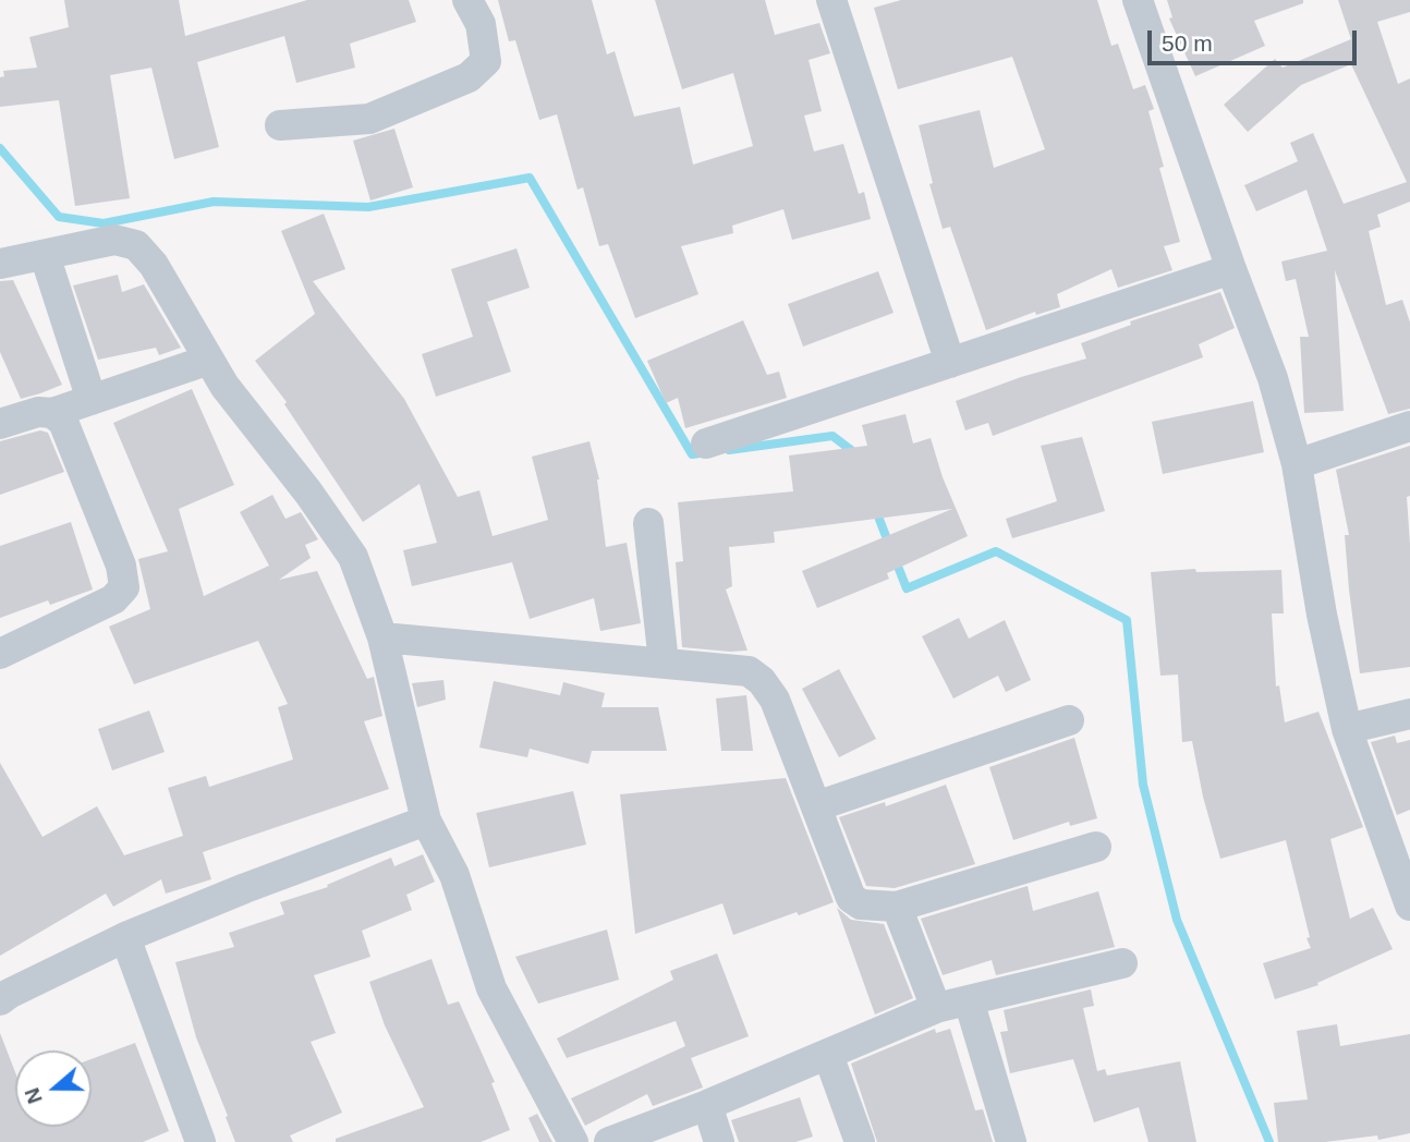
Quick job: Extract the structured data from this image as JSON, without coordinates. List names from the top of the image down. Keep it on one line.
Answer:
{"scale_bar":"50 m","north":"left"}
